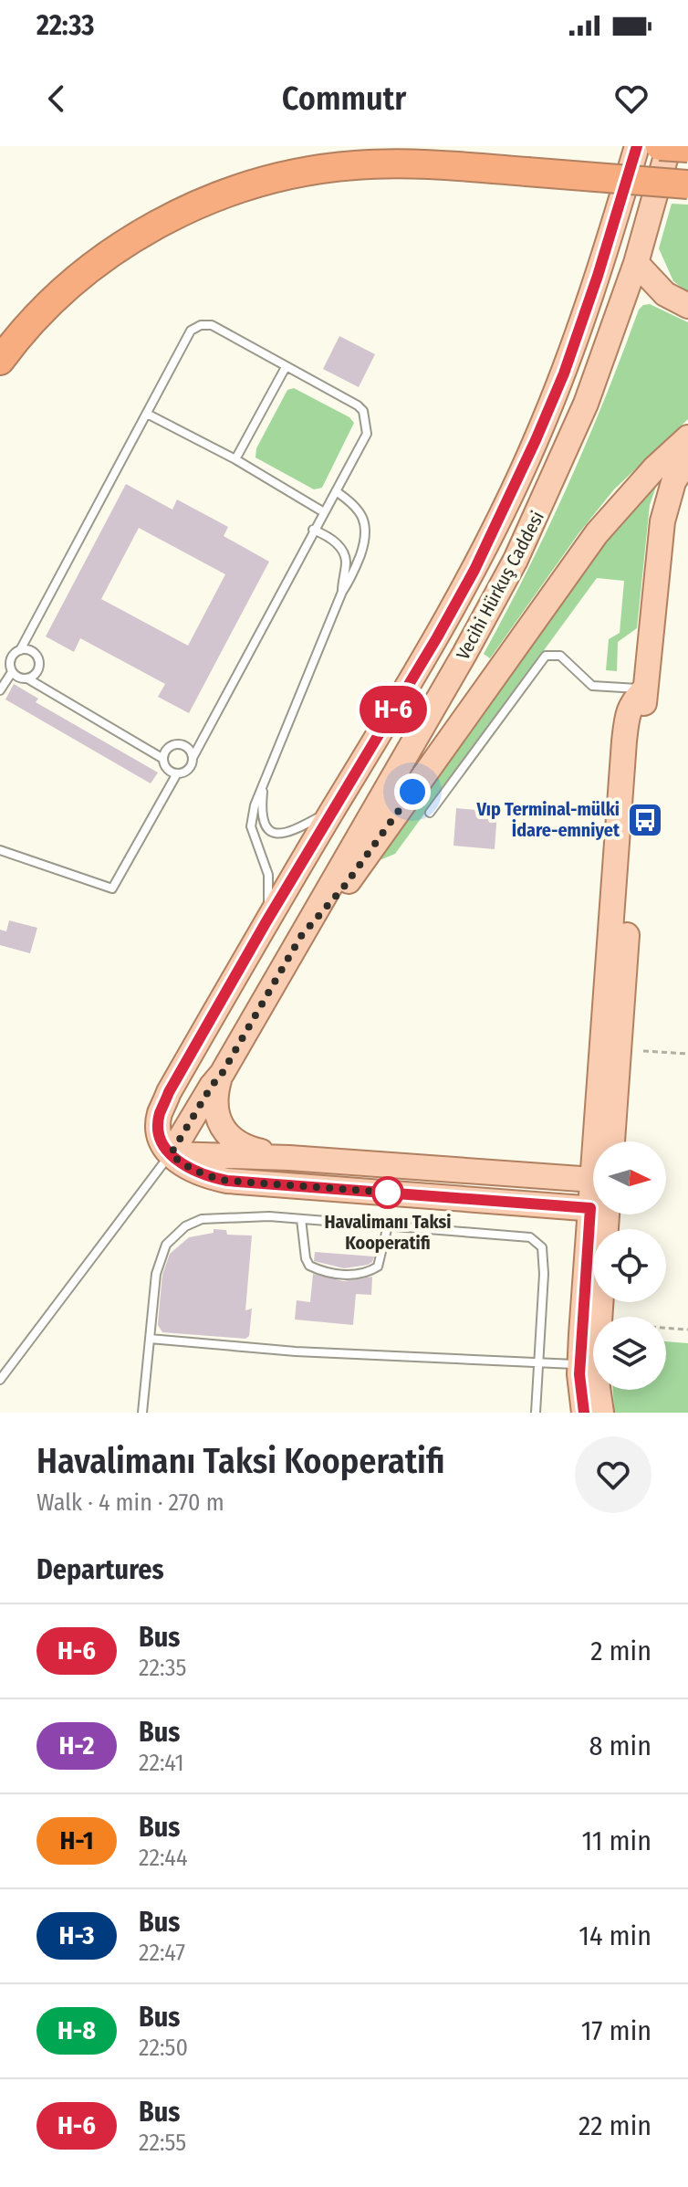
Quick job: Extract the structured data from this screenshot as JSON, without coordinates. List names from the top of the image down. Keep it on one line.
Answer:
{"streets":{"main road":["Vecihi Hürkuş Caddesi"]},"places":{"bus stop":["Vıp Terminal-mülki İdare-emniyet"],"other":["Havalimanı Taksi Kooperatifi"]},"lines":["bus line H-6"],"north":"right","page":{"status":"22:33","header":"Commutr","on_map":"H-6","heading":[["Havalimanı Taksi Kooperatifi","Walk · 4 min · 270 m"],"Departures"],"list":[{"mark":"H-6","name":"Bus","note":"22:35","value":"2 min"},{"mark":"H-2","name":"Bus","note":"22:41","value":"8 min"},{"mark":"H-1","name":"Bus","note":"22:44","value":"11 min"},{"mark":"H-3","name":"Bus","note":"22:47","value":"14 min"},{"mark":"H-8","name":"Bus","note":"22:50","value":"17 min"},{"mark":"H-6","name":"Bus","note":"22:55","value":"22 min"}]}}
